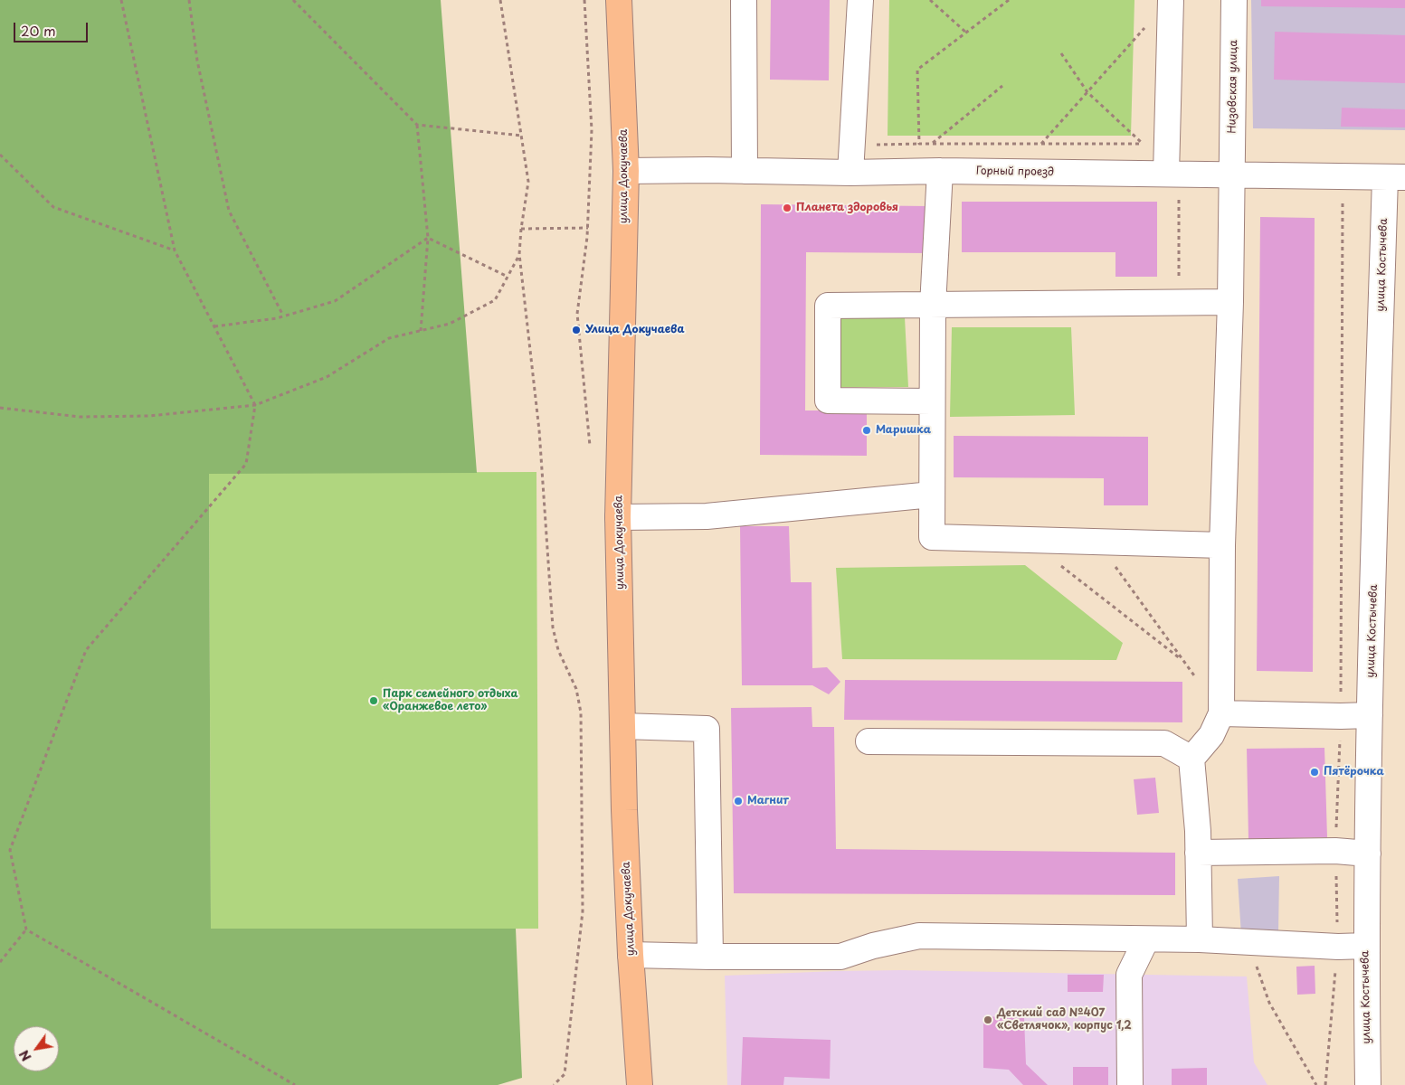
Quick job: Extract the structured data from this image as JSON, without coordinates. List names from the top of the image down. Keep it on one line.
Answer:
{"streets":{"main road":["улица Докучаева"],"street":["Низовская улица","Горный проезд","улица Костычева"]},"crossings":[["Низовская улица","Горный проезд"],["Горный проезд","улица Докучаева"],["Горный проезд","улица Костычева"]],"places":["Планета здоровья","Улица Докучаева","Маришка","Парк семейного отдыха «Оранжевое лето»","Пятёрочка","Магнит","Детский сад №407 «Светлячок», корпус 1,2"],"scale_bar":"20 m","north":"bottom left"}
